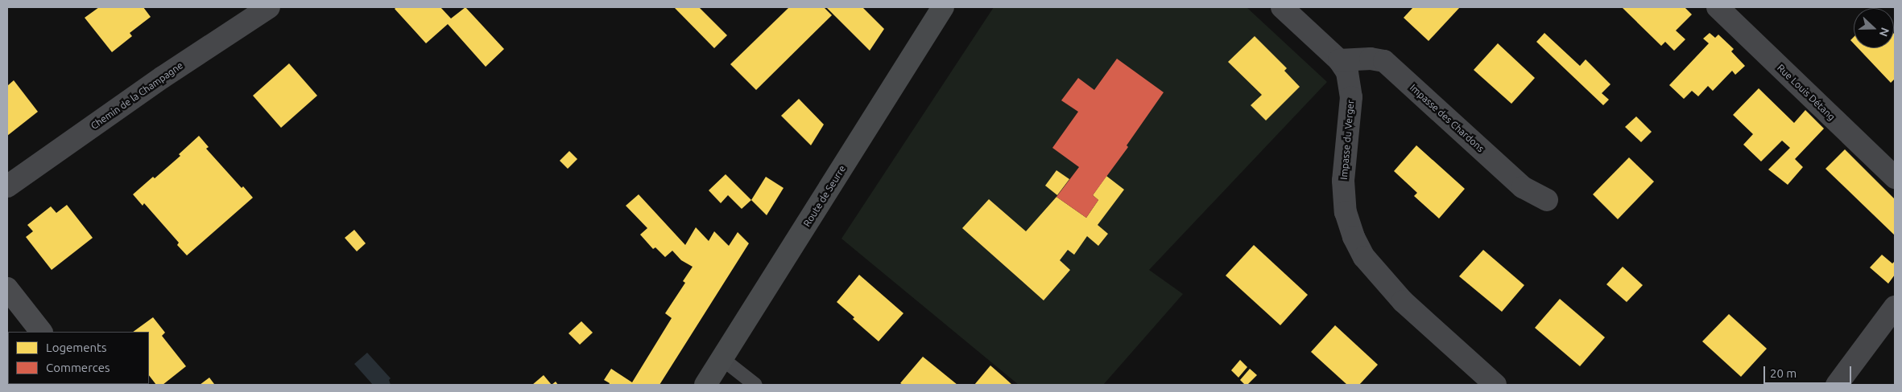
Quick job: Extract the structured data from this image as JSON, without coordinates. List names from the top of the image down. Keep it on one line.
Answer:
{"streets":{"main road":["Route de Seurre"],"street":["Rue Louis Détang","Chemin de la Champagne","Impasse des Chardons","Impasse du Verger"]},"crossings":[["Impasse des Chardons","Impasse du Verger"]],"legend":["Logements","Commerces"],"scale_bar":"20 m","north":"right"}
